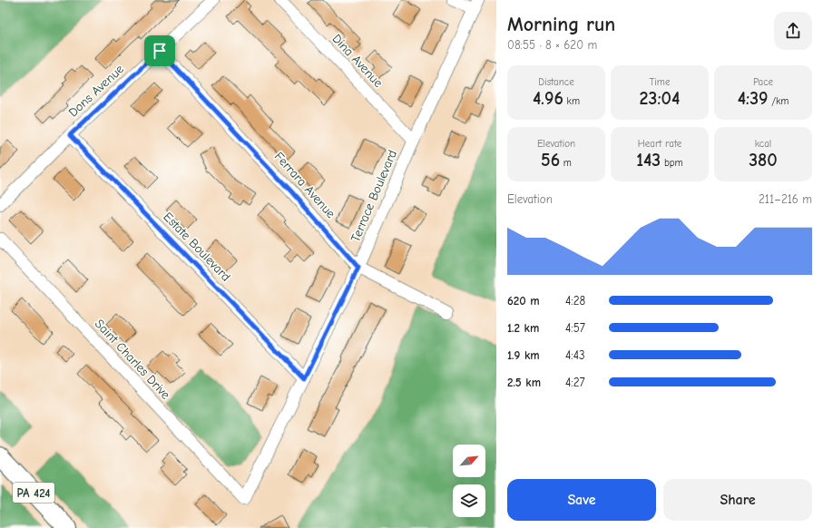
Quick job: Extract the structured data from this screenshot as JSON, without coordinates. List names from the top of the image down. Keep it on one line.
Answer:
{"streets":{"main road":["PA 424"],"street":["Dina Avenue","Dons Avenue","Ferrara Avenue","Terrace Boulevard","Estate Boulevard","Saint Charles Drive"]},"crossings":[["Dina Avenue","Terrace Boulevard"],["Dons Avenue","Ferrara Avenue"],["Dons Avenue","Estate Boulevard"],["Ferrara Avenue","Terrace Boulevard"],["Terrace Boulevard","Estate Boulevard"],["Terrace Boulevard","Saint Charles Drive"]],"north":"top right","page":{"heading":["Morning run","08:55 · 8 × 620 m"],"stats":[["Distance","4.96 km"],["Time","23:04"],["Pace","4:39 /km"],["Elevation","56 m"],["Heart rate","143 bpm"],["kcal","380"]],"chart":["Elevation","211–216 m"],"list":[{"name":"620 m","note":"4:28"},{"name":"1.2 km","note":"4:57"},{"name":"1.9 km","note":"4:43"},{"name":"2.5 km","note":"4:27"}],"buttons":["Save","Share"]}}
